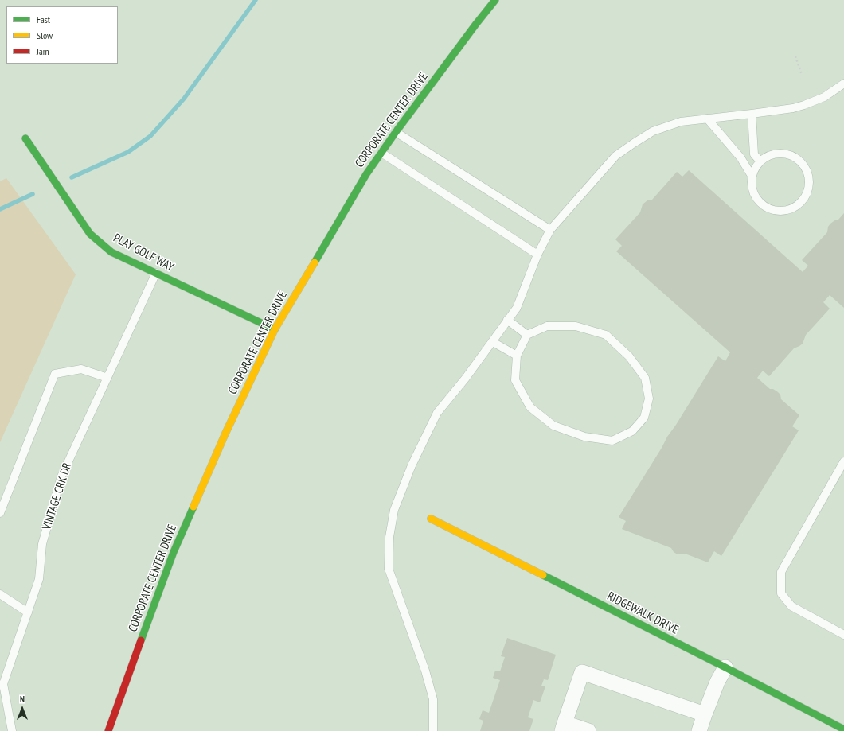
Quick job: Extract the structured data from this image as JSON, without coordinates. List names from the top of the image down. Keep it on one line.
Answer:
{"streets":{"street":["CORPORATE CENTER DRIVE","PLAY GOLF WAY","RIDGEWALK DRIVE"],"lane":["VINTAGE CRK DR"]},"crossings":[["CORPORATE CENTER DRIVE","PLAY GOLF WAY"],["PLAY GOLF WAY","VINTAGE CRK DR"]],"legend":["Fast","Slow","Jam"],"north":"top"}
